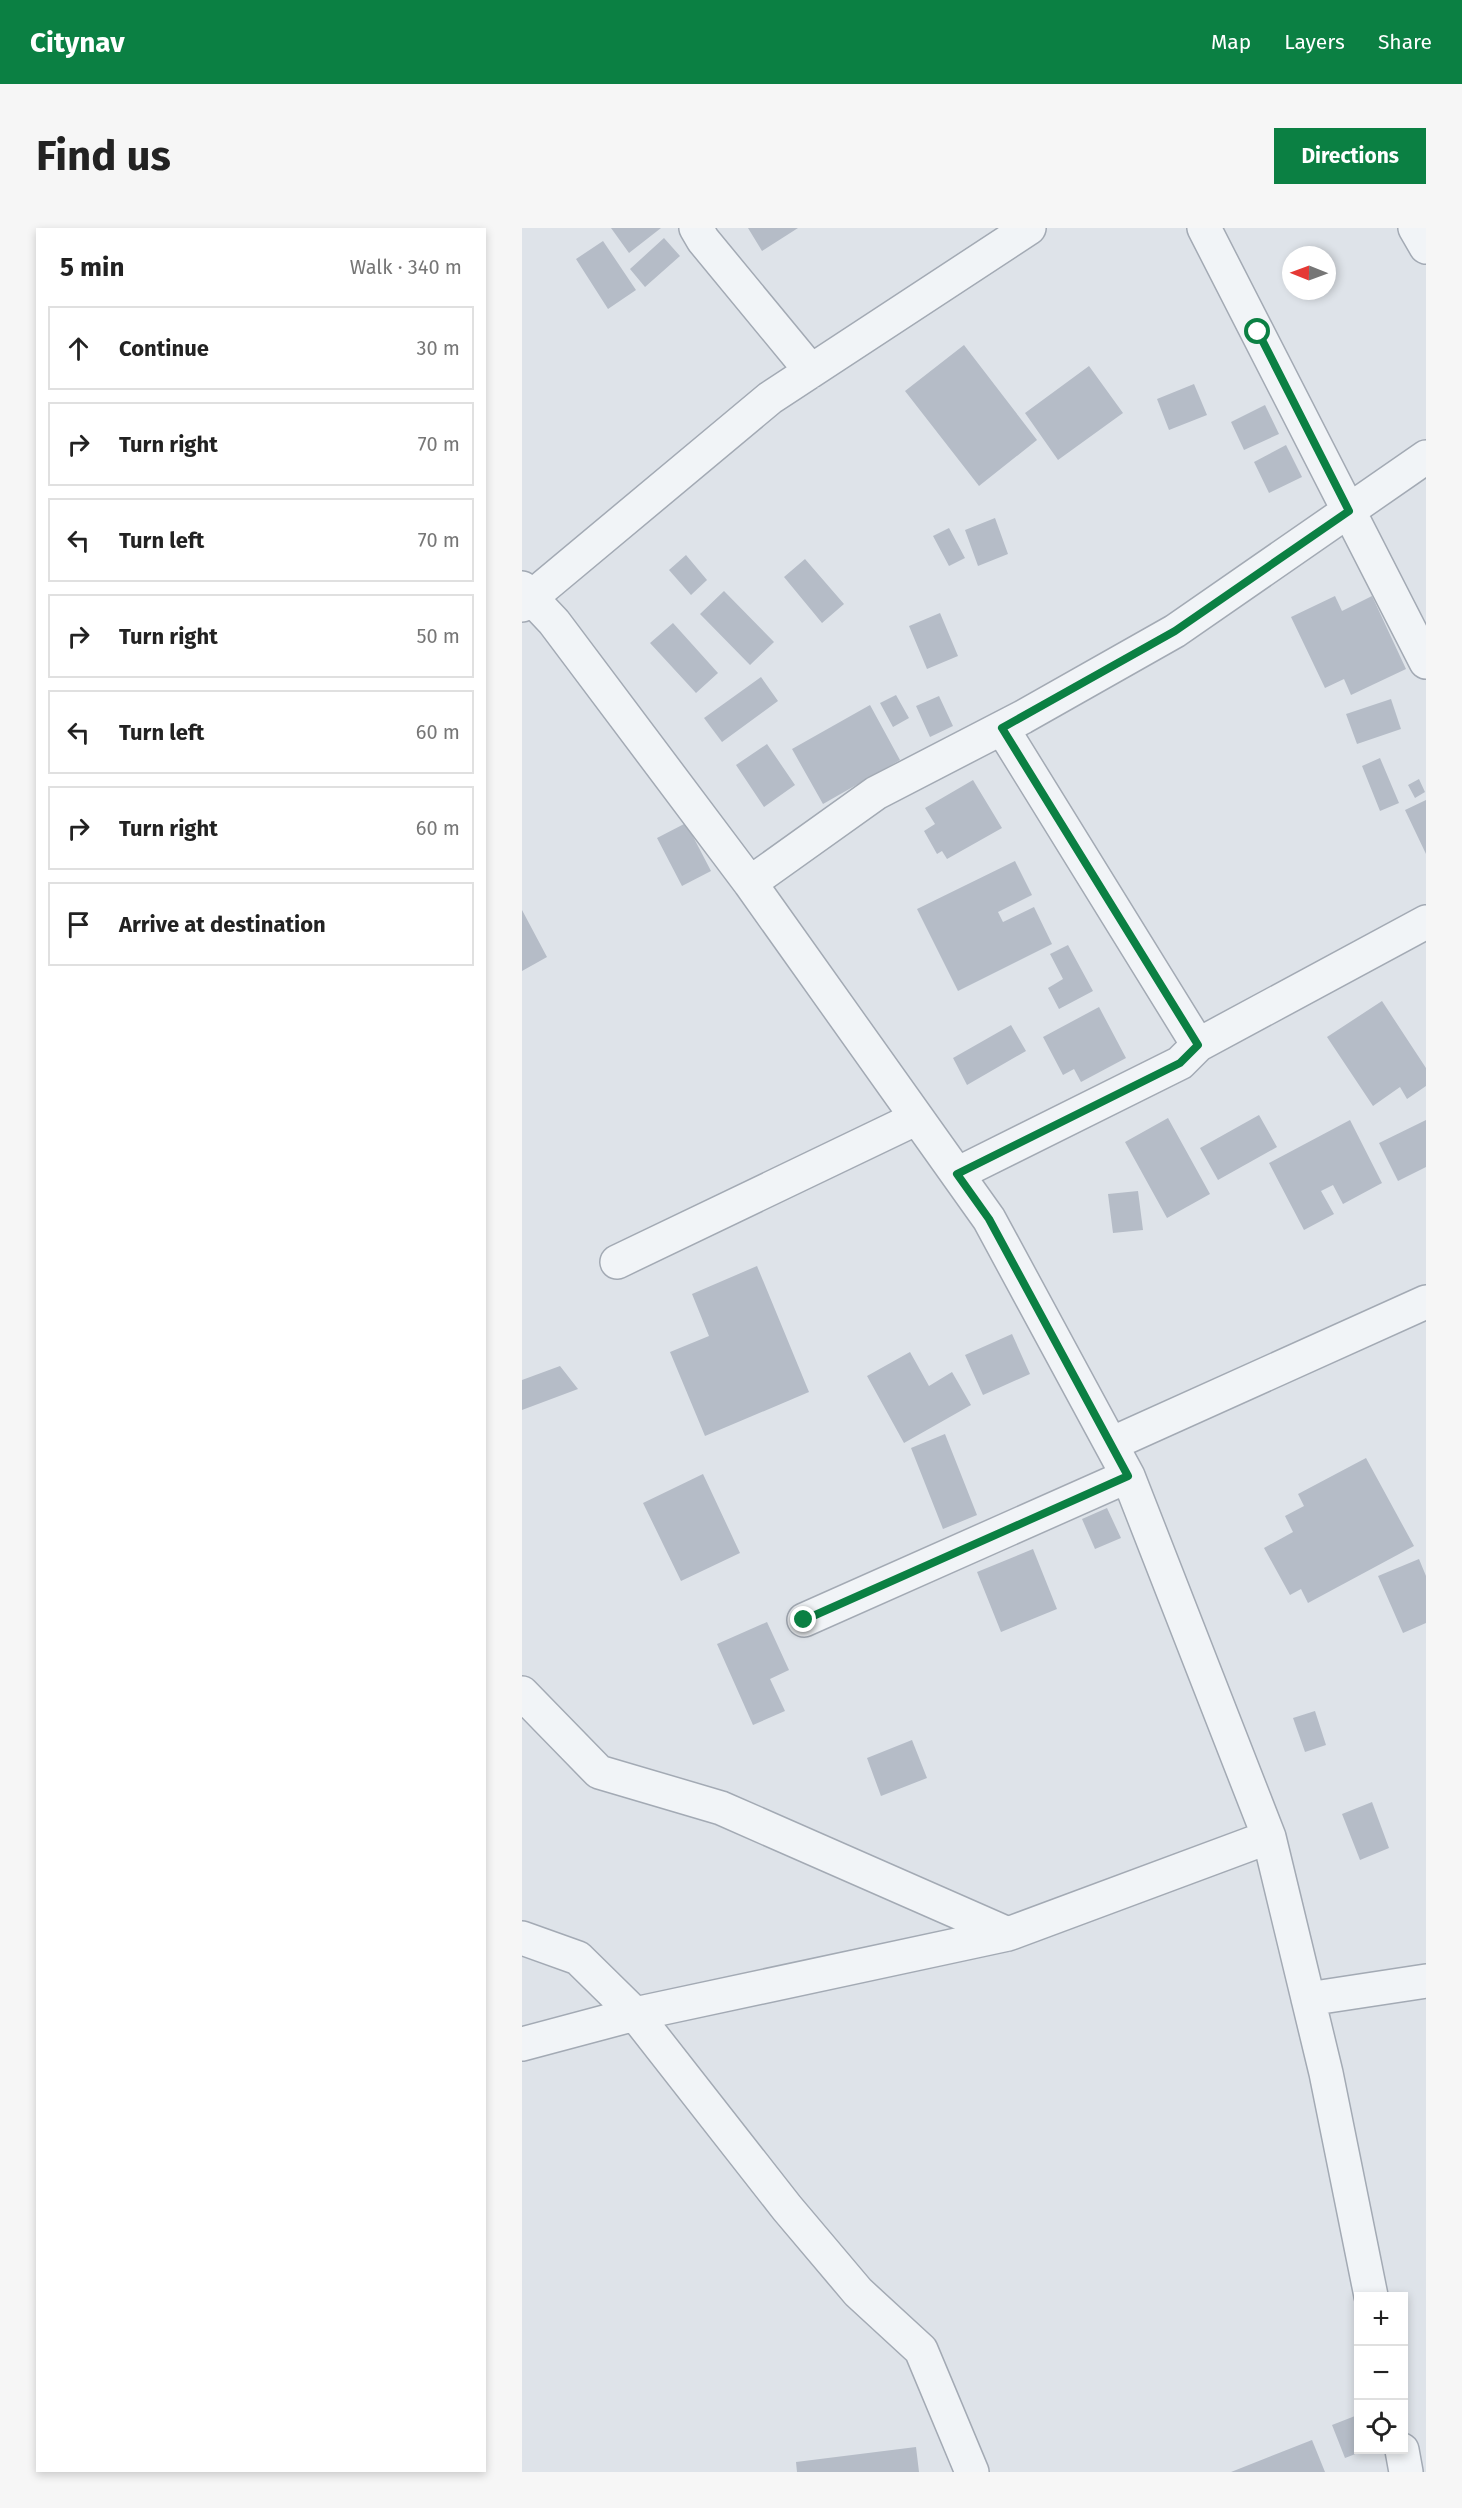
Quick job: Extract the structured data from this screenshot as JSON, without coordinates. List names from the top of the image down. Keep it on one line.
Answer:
{"north":"left","page":{"header":"Citynav","nav":["Map","Layers","Share"],"buttons":"Directions","title":"Find us","heading":["5 min","Walk · 340 m"],"list":[["Continue","30 m"],["Turn right","70 m"],["Turn left","70 m"],["Turn right","50 m"],["Turn left","60 m"],["Turn right","60 m"],"Arrive at destination"],"map_buttons":["+","−"]}}
